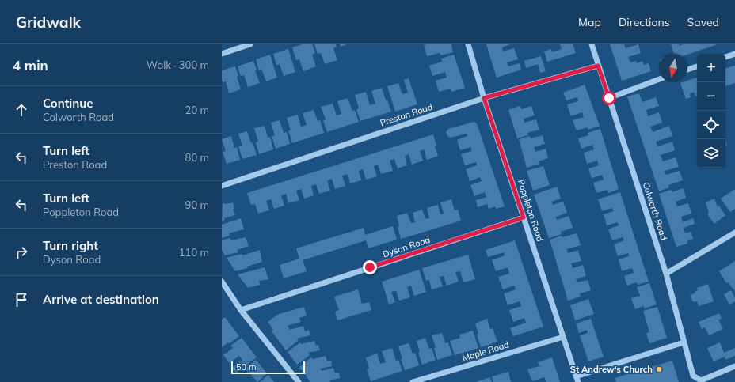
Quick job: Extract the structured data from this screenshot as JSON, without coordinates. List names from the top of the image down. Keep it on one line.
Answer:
{"streets":{"street":["Preston Road","Poppleton Road","Colworth Road","Dyson Road","Maple Road"]},"crossings":[["Preston Road","Poppleton Road"],["Preston Road","Colworth Road"],["Poppleton Road","Dyson Road"],["Poppleton Road","Maple Road"]],"places":["St Andrew's Church"],"scale_bar":"50 m","north":"bottom","page":{"header":"Gridwalk","nav":["Map","Directions","Saved"],"heading":["4 min","Walk · 300 m"],"map_buttons":["+","−"],"list":[["Continue","Colworth Road","20 m"],["Turn left","Preston Road","80 m"],["Turn left","Poppleton Road","90 m"],["Turn right","Dyson Road","110 m"],"Arrive at destination"],"scale":"50 m"}}
